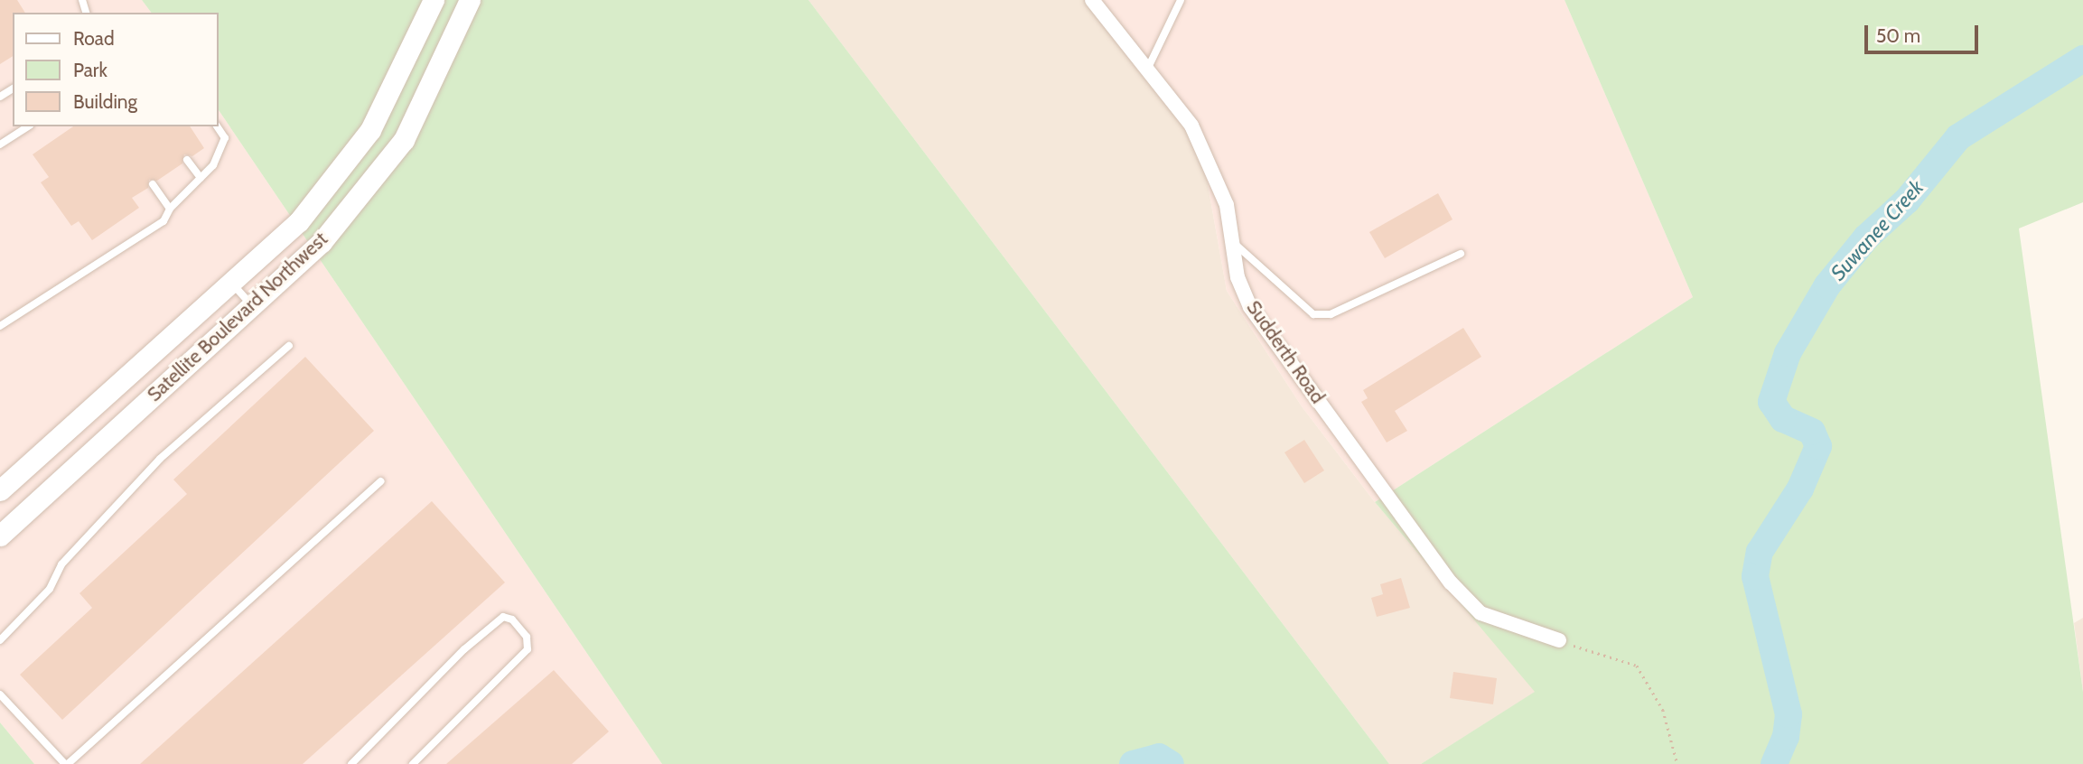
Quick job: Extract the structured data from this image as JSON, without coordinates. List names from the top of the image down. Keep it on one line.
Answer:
{"streets":{"main road":["Satellite Boulevard Northwest"],"street":["Sudderth Road"]},"water":["Suwanee Creek"],"legend":["Road","Park","Building"],"scale_bar":"50 m"}
